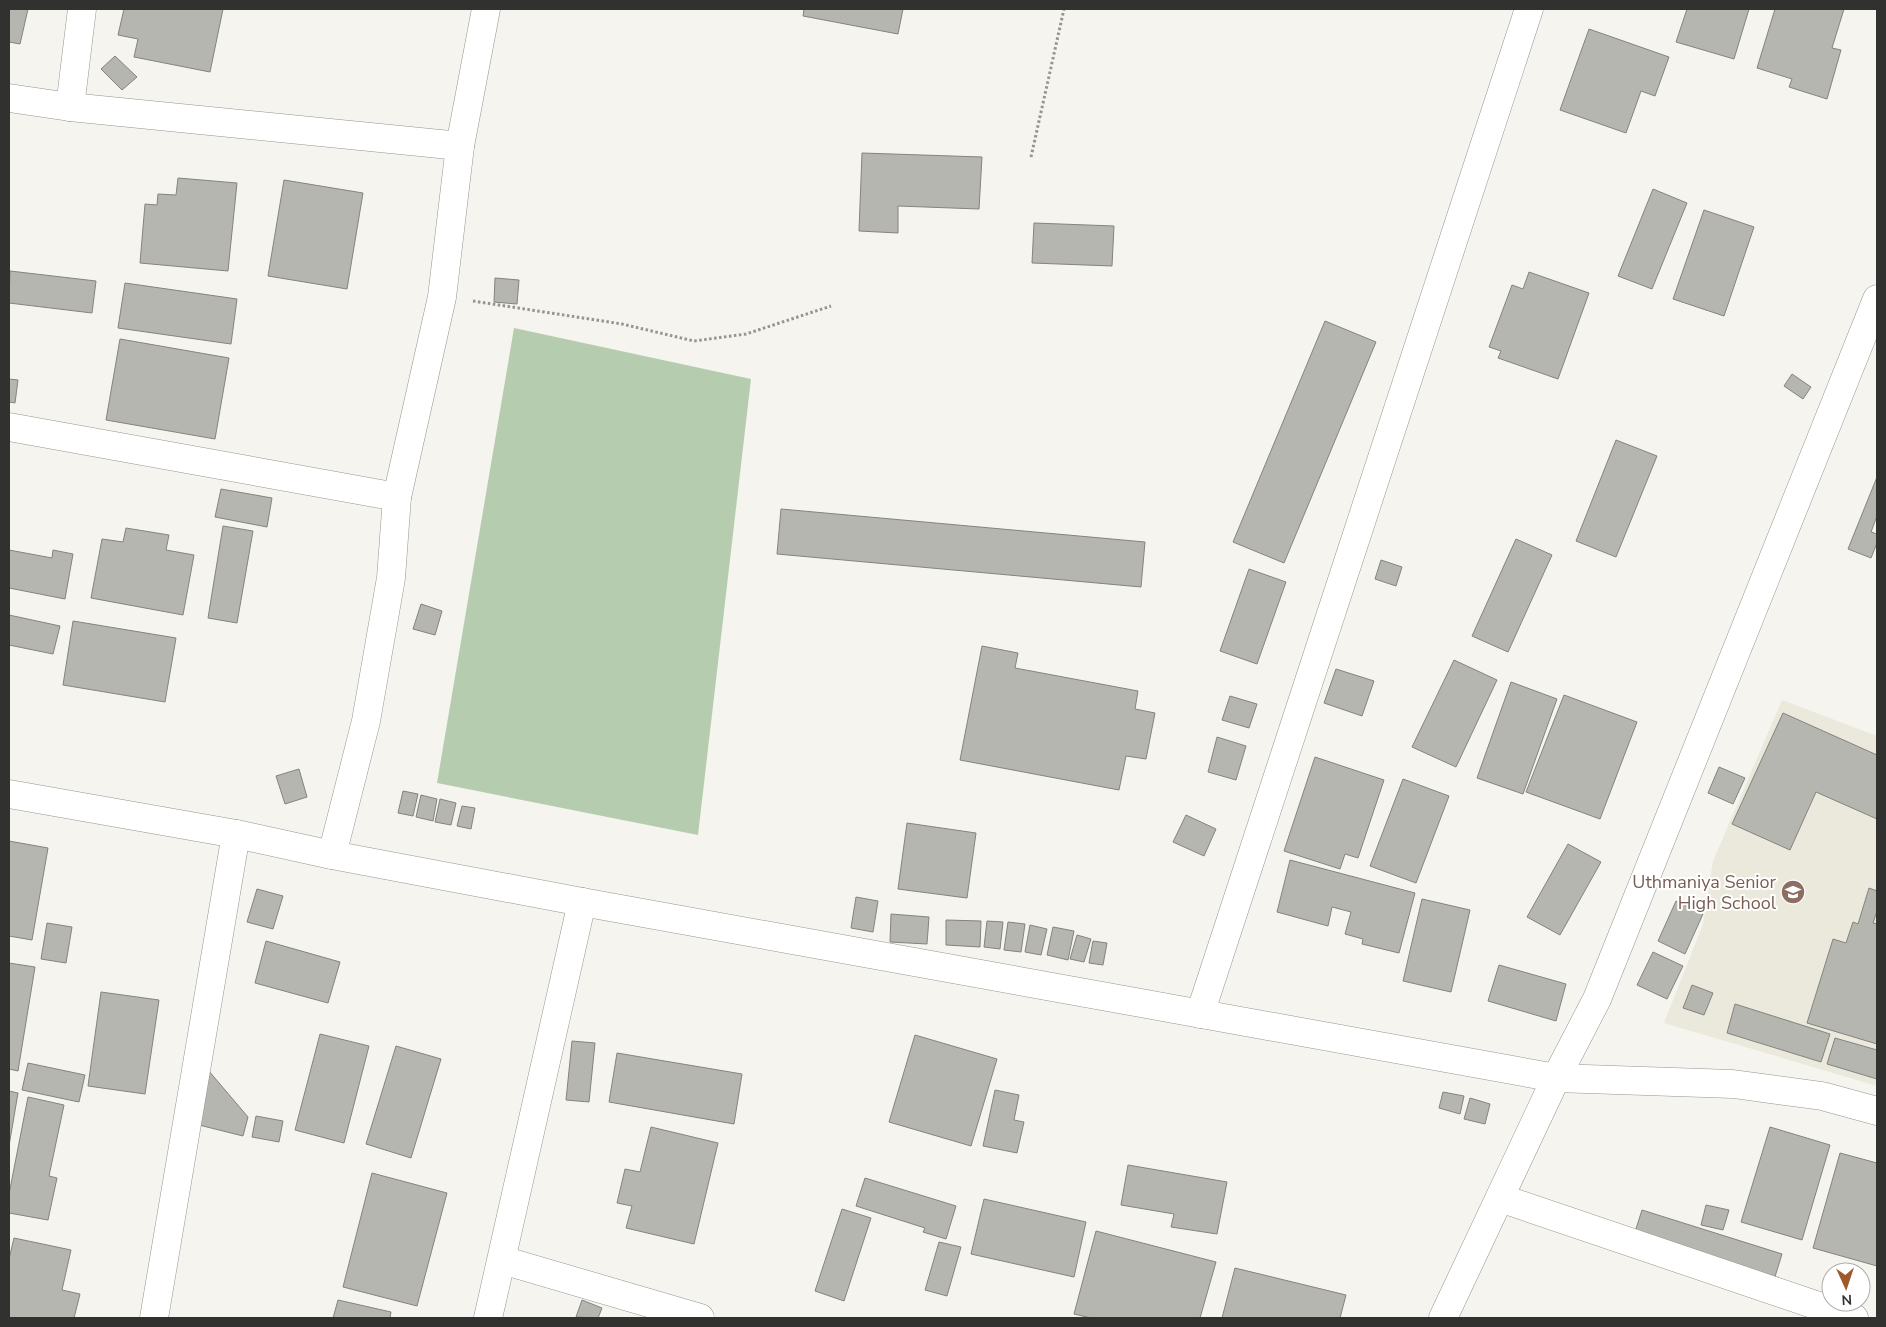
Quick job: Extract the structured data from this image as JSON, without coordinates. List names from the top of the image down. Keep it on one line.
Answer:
{"places":{"school or university":["Uthmaniya Senior High School"]},"north":"bottom"}
